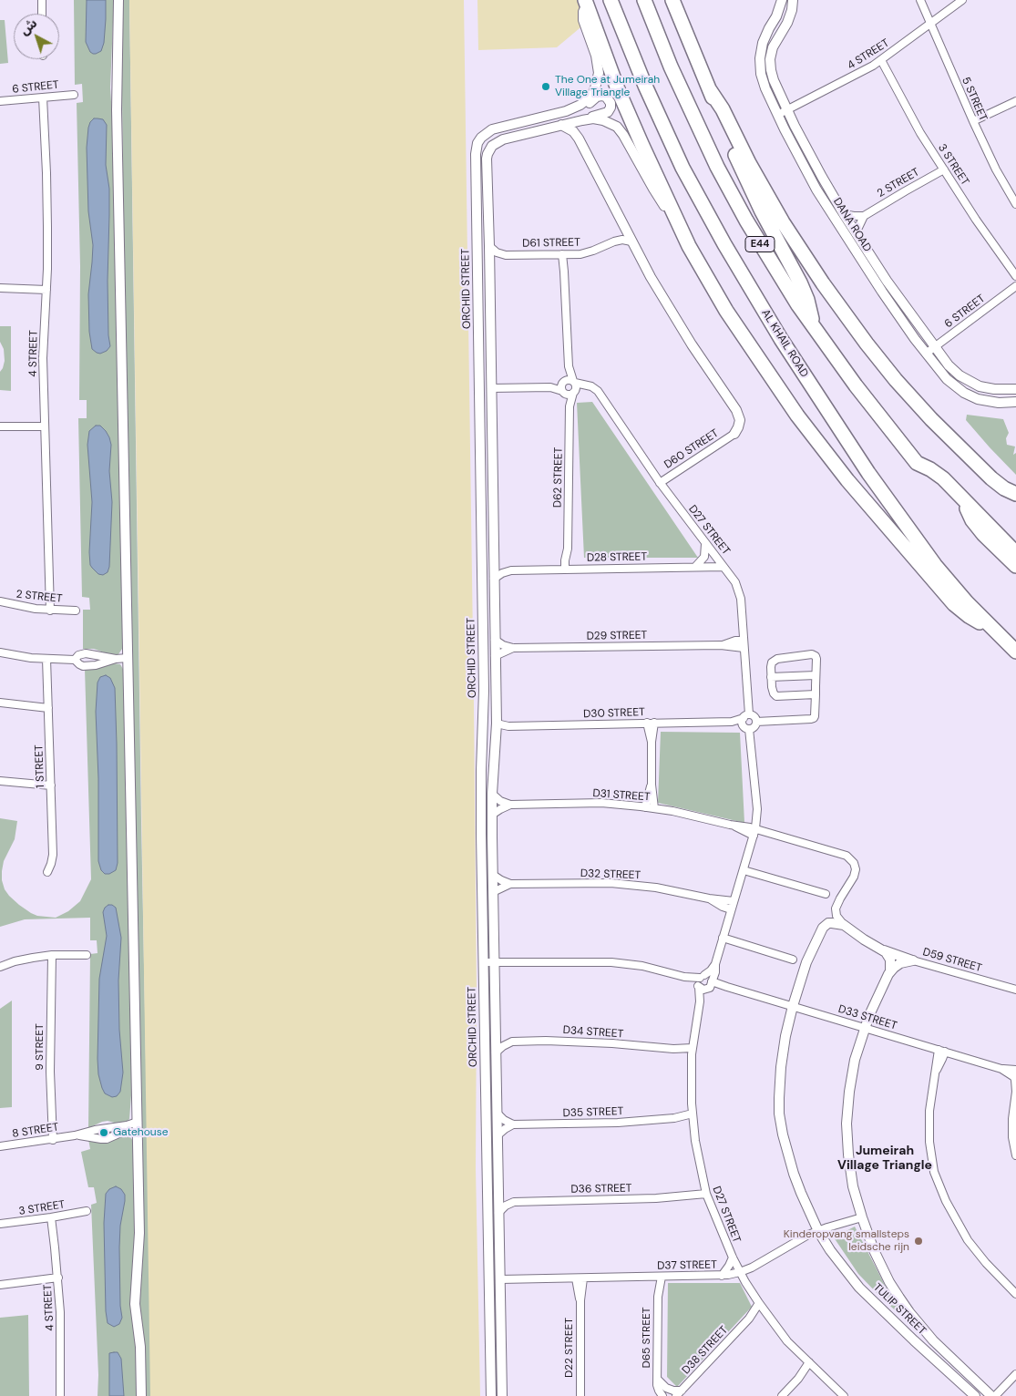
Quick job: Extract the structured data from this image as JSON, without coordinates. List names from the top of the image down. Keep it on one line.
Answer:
{"streets":{"highway":["E44","AL KHAIL ROAD"],"street":["4 STREET","6 STREET","5 STREET","3 STREET","2 STREET","DANA ROAD","D61 STREET","ORCHID STREET","D60 STREET","D62 STREET","D27 STREET","D28 STREET","D29 STREET","D30 STREET","1 STREET","D31 STREET","D32 STREET","D59 STREET","D33 STREET","D34 STREET","9 STREET","D35 STREET","8 STREET","D36 STREET","D37 STREET","TULIP STREET","D65 STREET","D22 STREET","D38 STREET"]},"crossings":[["4 STREET","6 STREET"],["4 STREET","5 STREET"],["4 STREET","3 STREET"],["4 STREET","2 STREET"],["4 STREET","DANA ROAD"],["6 STREET","DANA ROAD"],["3 STREET","2 STREET"],["D61 STREET","ORCHID STREET"],["ORCHID STREET","D28 STREET"],["ORCHID STREET","D29 STREET"],["ORCHID STREET","D30 STREET"],["ORCHID STREET","D31 STREET"],["ORCHID STREET","D32 STREET"],["ORCHID STREET","D37 STREET"],["D60 STREET","D27 STREET"],["D62 STREET","D27 STREET"],["D62 STREET","D28 STREET"],["D27 STREET","D28 STREET"],["D27 STREET","D29 STREET"],["D27 STREET","D30 STREET"],["D27 STREET","D31 STREET"],["D27 STREET","D32 STREET"],["D27 STREET","D33 STREET"],["D27 STREET","D34 STREET"],["D27 STREET","D35 STREET"],["D27 STREET","D36 STREET"],["D27 STREET","D37 STREET"],["D27 STREET","D38 STREET"],["D31 STREET","D59 STREET"],["D31 STREET","TULIP STREET"],["D59 STREET","TULIP STREET"],["D33 STREET","TULIP STREET"],["9 STREET","8 STREET"],["D37 STREET","TULIP STREET"],["D37 STREET","D65 STREET"],["D37 STREET","D22 STREET"],["D65 STREET","D38 STREET"]],"districts":["Jumeirah Village Triangle"],"places":["The One at Jumeirah Village Triangle","Gatehouse","Kinderopvang smallsteps leidsche rijn"],"north":"top left"}
